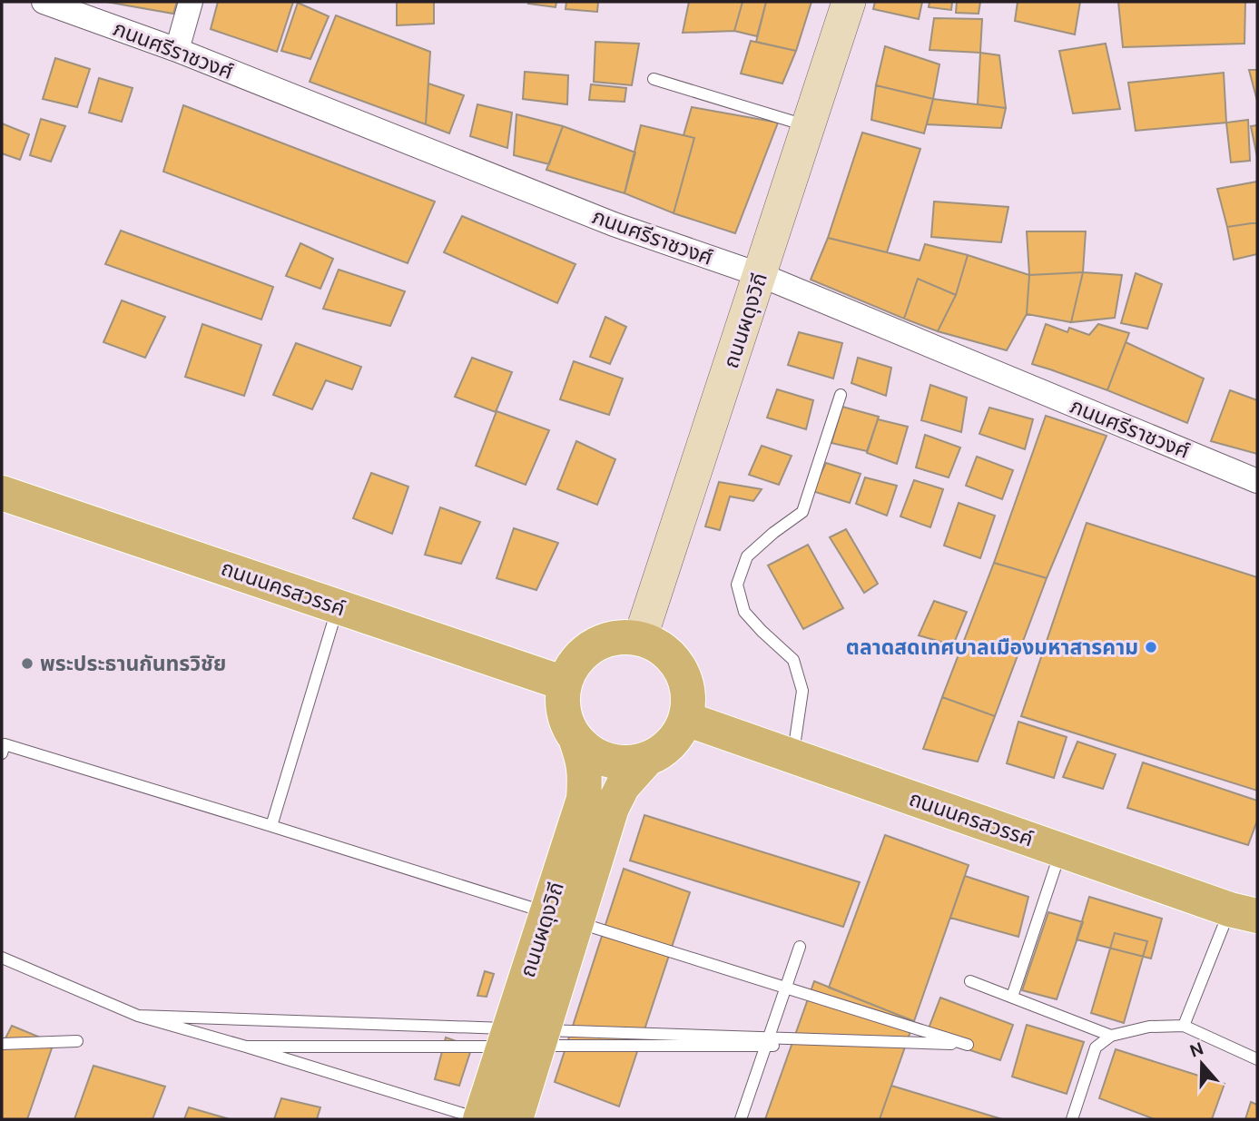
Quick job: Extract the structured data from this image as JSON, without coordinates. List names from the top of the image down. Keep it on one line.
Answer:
{"streets":{"main road":["ถนนผดุงวิถี","ถนนนครสวรรค์"],"street":["ภนนศรีราชวงศ์"]},"crossings":[["ภนนศรีราชวงศ์","ถนนผดุงวิถี"],["ถนนผดุงวิถี","ถนนนครสวรรค์"]],"places":["ตลาดสดเทศบาลเมืองมหาสารคาม","พระประธานกันทรวิชัย"],"north":"top"}
